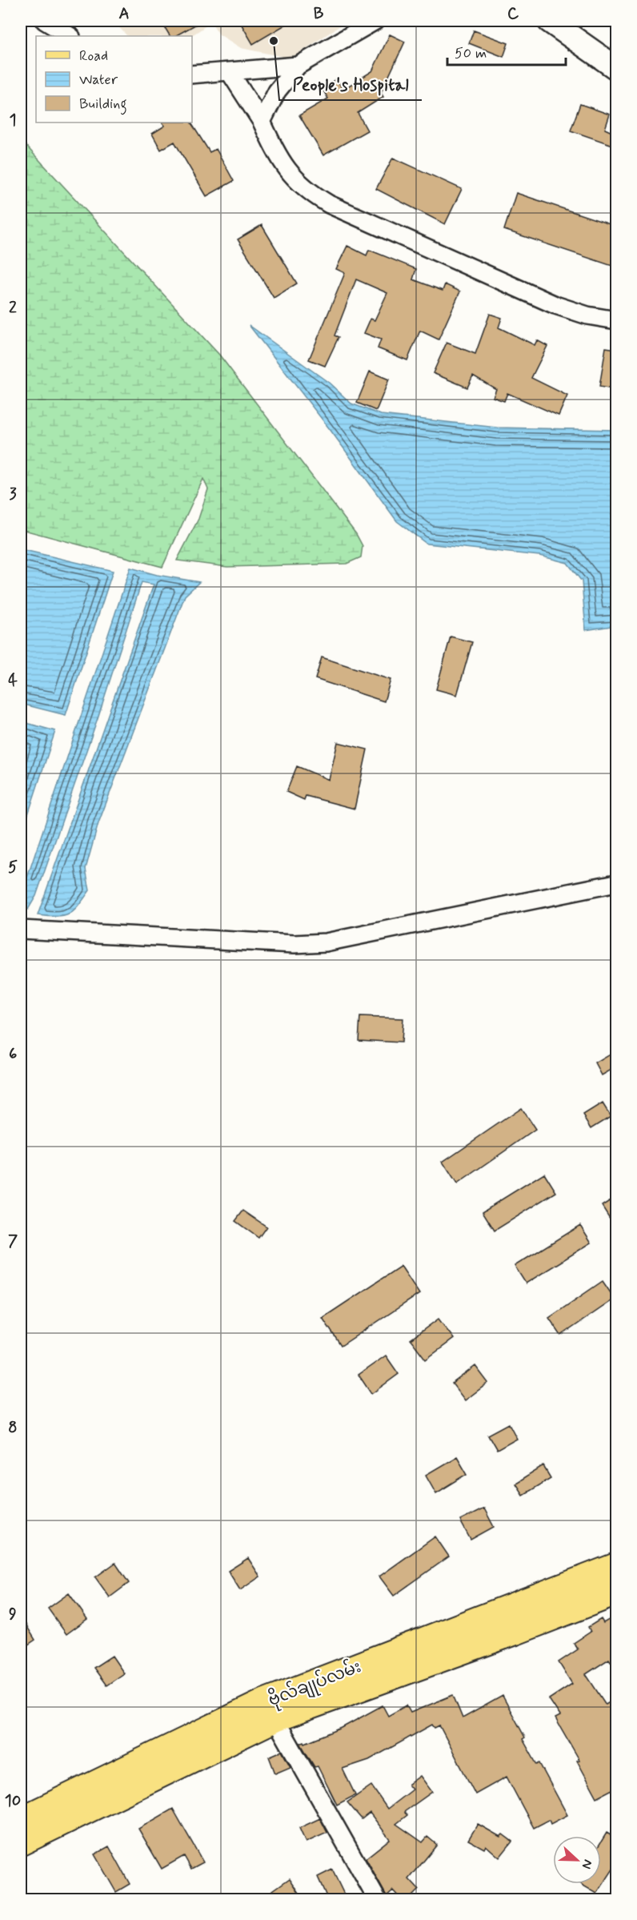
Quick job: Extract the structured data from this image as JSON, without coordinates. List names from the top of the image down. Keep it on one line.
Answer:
{"streets":{"main road":["ဗိုလ်ချုပ်လမ်း"]},"places":["People's Hospital"],"legend":["Road","Water","Building"],"scale_bar":"50 m","north":"right","grid":{"columns":["A","B","C"],"rows":["1","2","3","4","5","6","7","8","9","10"]}}
